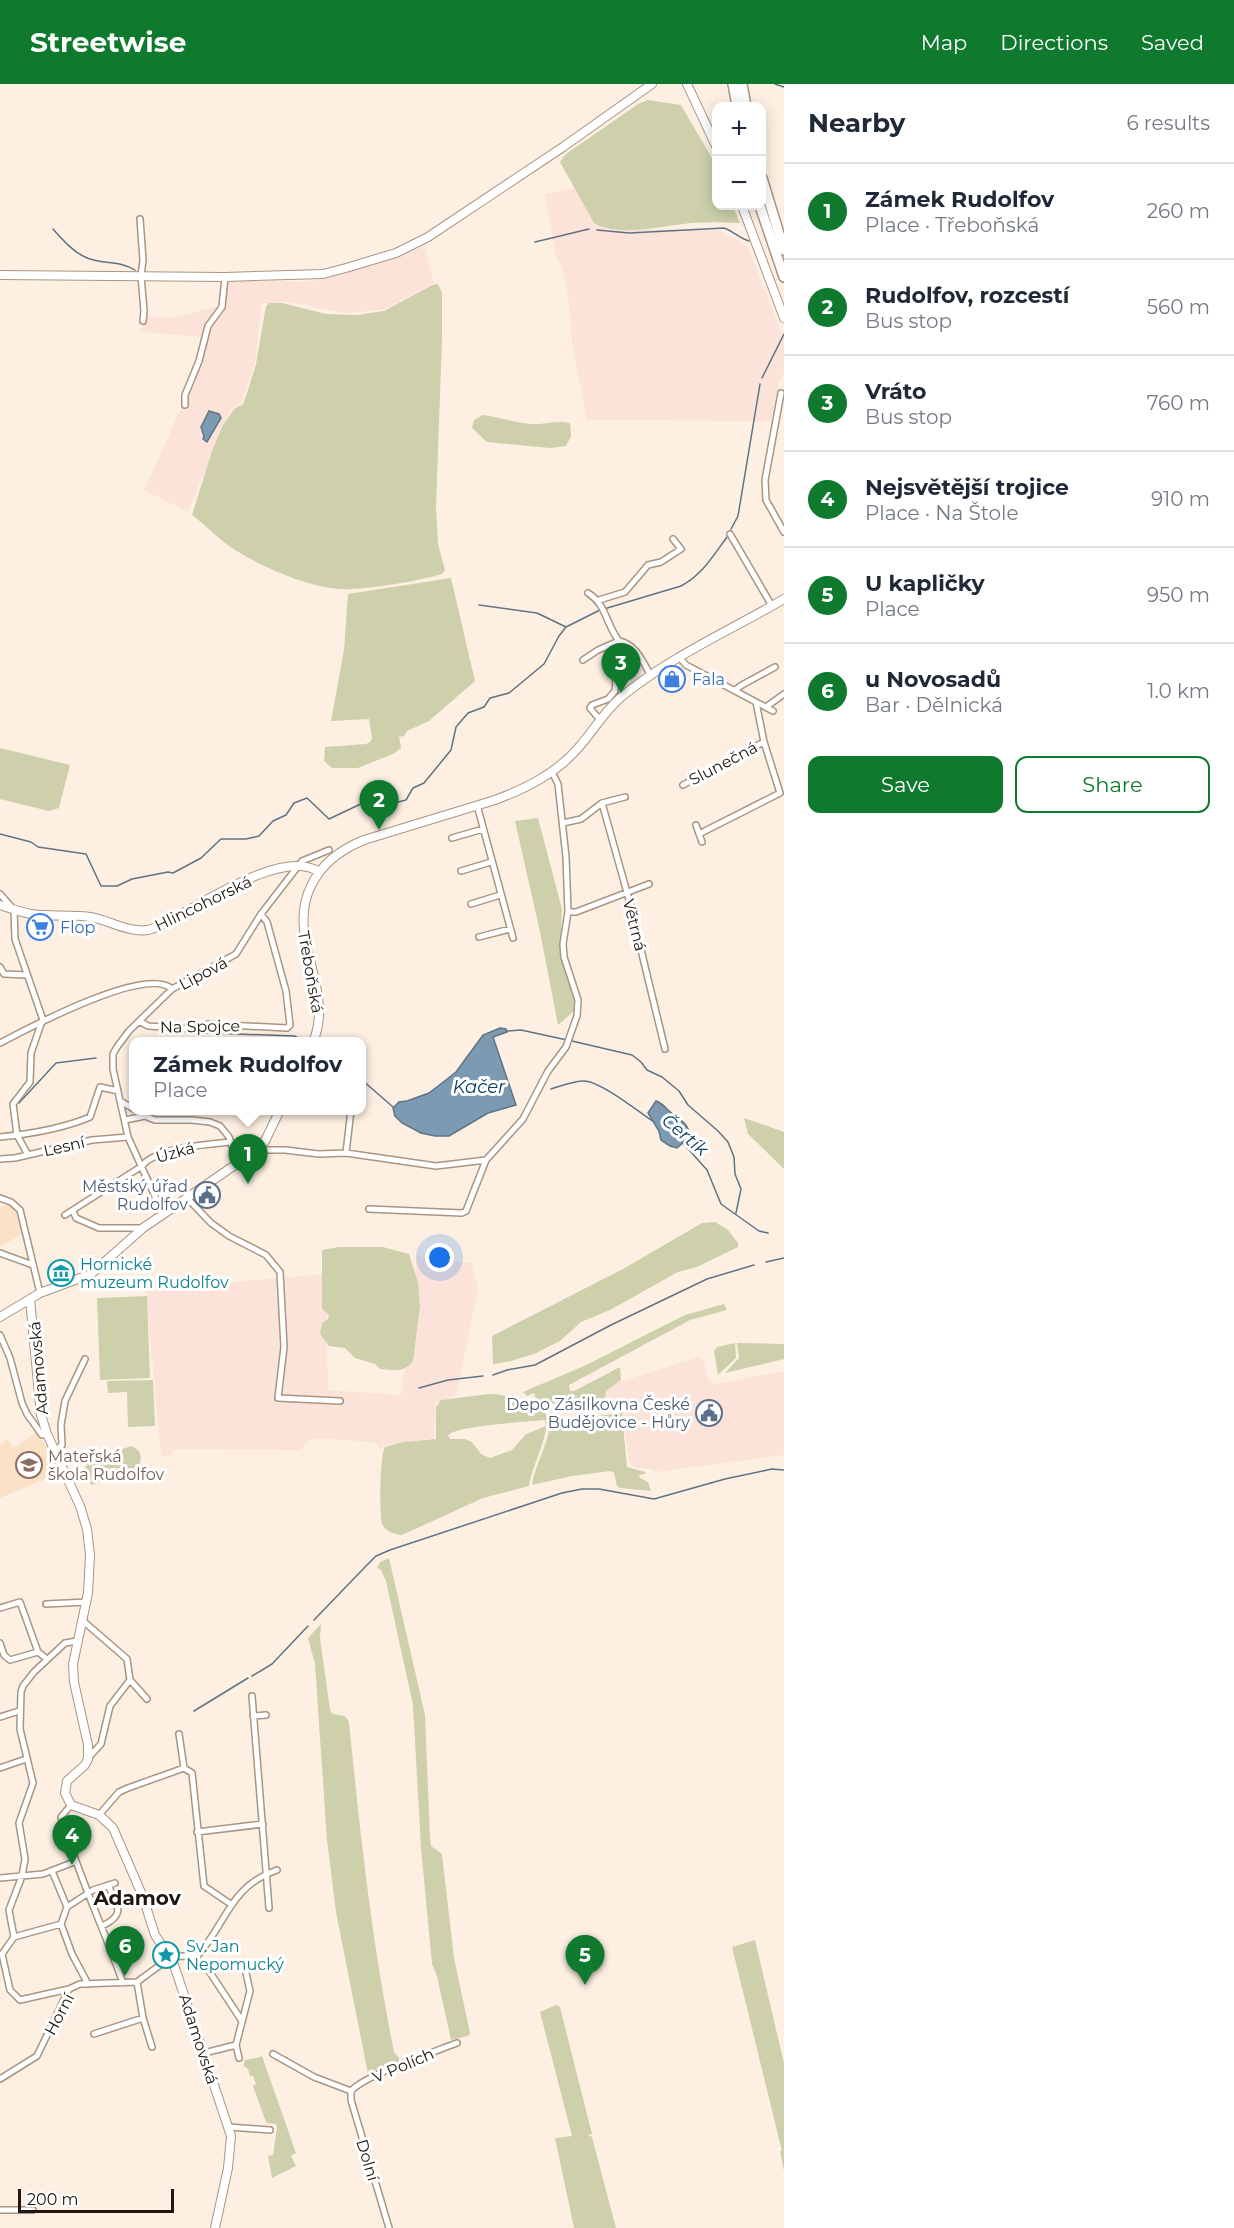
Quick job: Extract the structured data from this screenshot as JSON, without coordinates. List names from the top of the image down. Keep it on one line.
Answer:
{"streets":{"street":["Slunečná","Hlincohorská","Větrná","Třeboňská","Lipová","Na Spojce","Lesní","Úzká","Adamovská","Horní","V Polích","Dolní"]},"crossings":[["Hlincohorská","Lipová"],["Lipová","Na Spojce"],["V Polích","Dolní"]],"districts":["Adamov"],"water":["Kačer","Čertík"],"places":{"shop":["Fala"],"supermarket":["Flop"],"public building":["Městský úřad Rudolfov","Depo Zásilkovna České Budějovice - Hůry"],"museum":["Hornické muzeum Rudolfov"],"school or university":["Mateřská škola Rudolfov"],"place":["Sv. Jan Nepomucký"]},"scale_bar":"200 m","page":{"header":"Streetwise","nav":["Map","Directions","Saved"],"heading":["Nearby","6 results"],"map_buttons":["+","−"],"list":[{"mark":"1","name":"Zámek Rudolfov","note":"Place · Třeboňská","value":"260 m"},{"mark":"2","name":"Rudolfov, rozcestí","note":"Bus stop","value":"560 m"},{"mark":"3","name":"Vráto","note":"Bus stop","value":"760 m"},{"mark":"4","name":"Nejsvětější trojice","note":"Place · Na Štole","value":"910 m"},{"mark":"5","name":"U kapličky","note":"Place","value":"950 m"},{"mark":"6","name":"u Novosadů","note":"Bar · Dělnická","value":"1.0 km"}],"pins":["3","2","1","4","6","5"],"buttons":["Save","Share"],"popup":["Zámek Rudolfov","Place"],"scale":"200 m"}}
